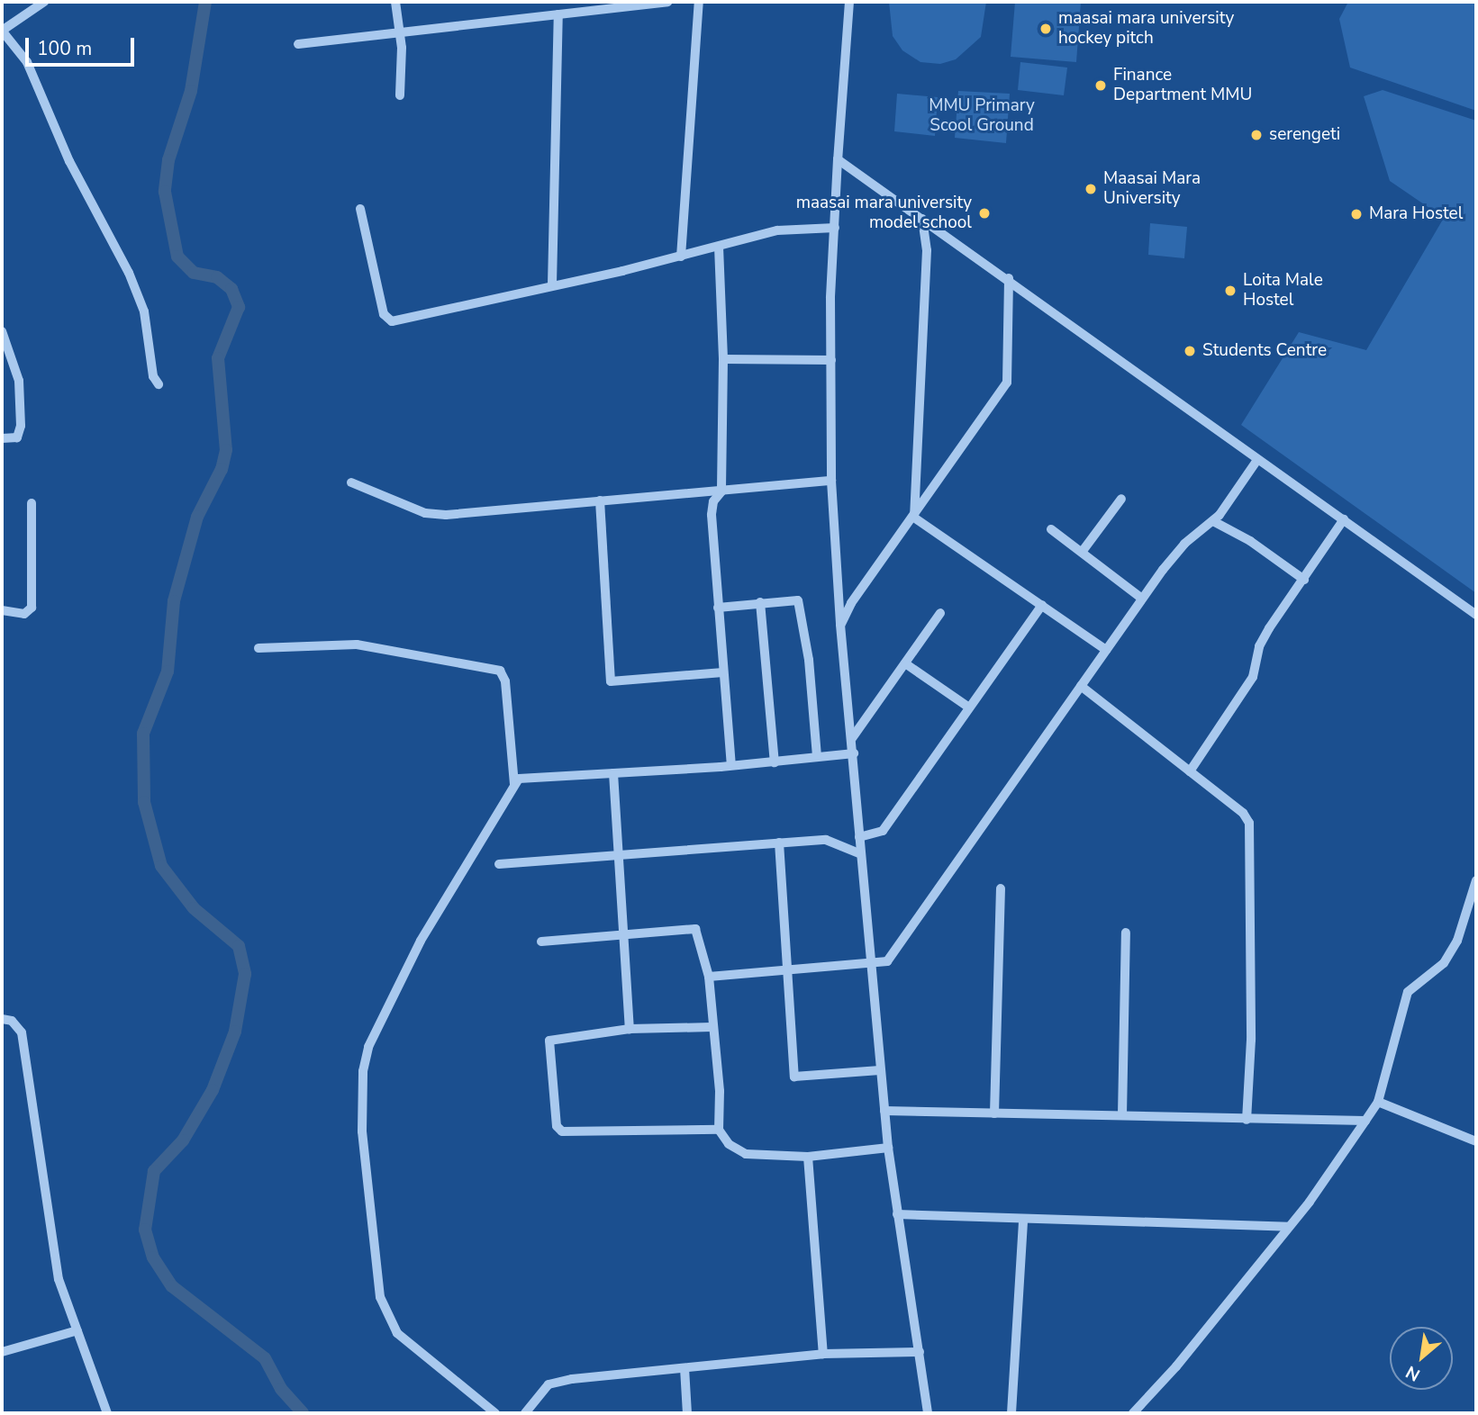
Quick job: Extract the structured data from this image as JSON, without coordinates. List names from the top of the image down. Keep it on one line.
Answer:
{"parks":["MMU Primary Scool Ground"],"places":["maasai mara university hockey pitch","Finance Department MMU","serengeti","Maasai Mara University","maasai mara university model school","Mara Hostel","Loita Male Hostel","Students Centre"],"scale_bar":"100 m","north":"bottom left"}
